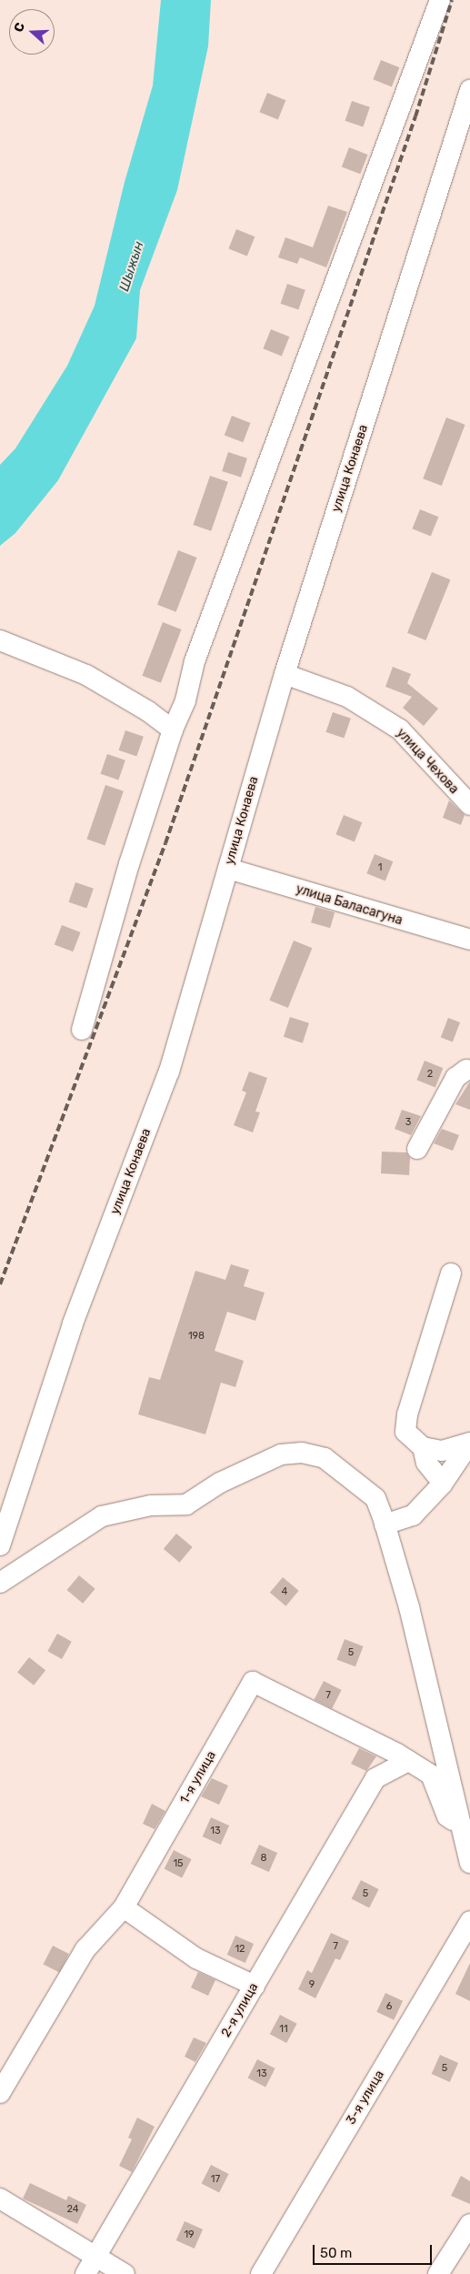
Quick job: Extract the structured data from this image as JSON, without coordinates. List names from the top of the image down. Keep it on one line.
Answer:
{"streets":{"street":["улица Конаева","улица Чехова","улица Баласагуна","1-я улица","2-я улица","3-я улица"]},"crossings":[["улица Конаева","улица Чехова"],["улица Конаева","улица Баласагуна"],["1-я улица","2-я улица"]],"water":["Шыжын"],"house_numbers":["1","2","3","198","4","5","7","13","8","15","5","7","12","9","6","11","5","13","17","24","19"],"scale_bar":"50 m","north":"left"}
